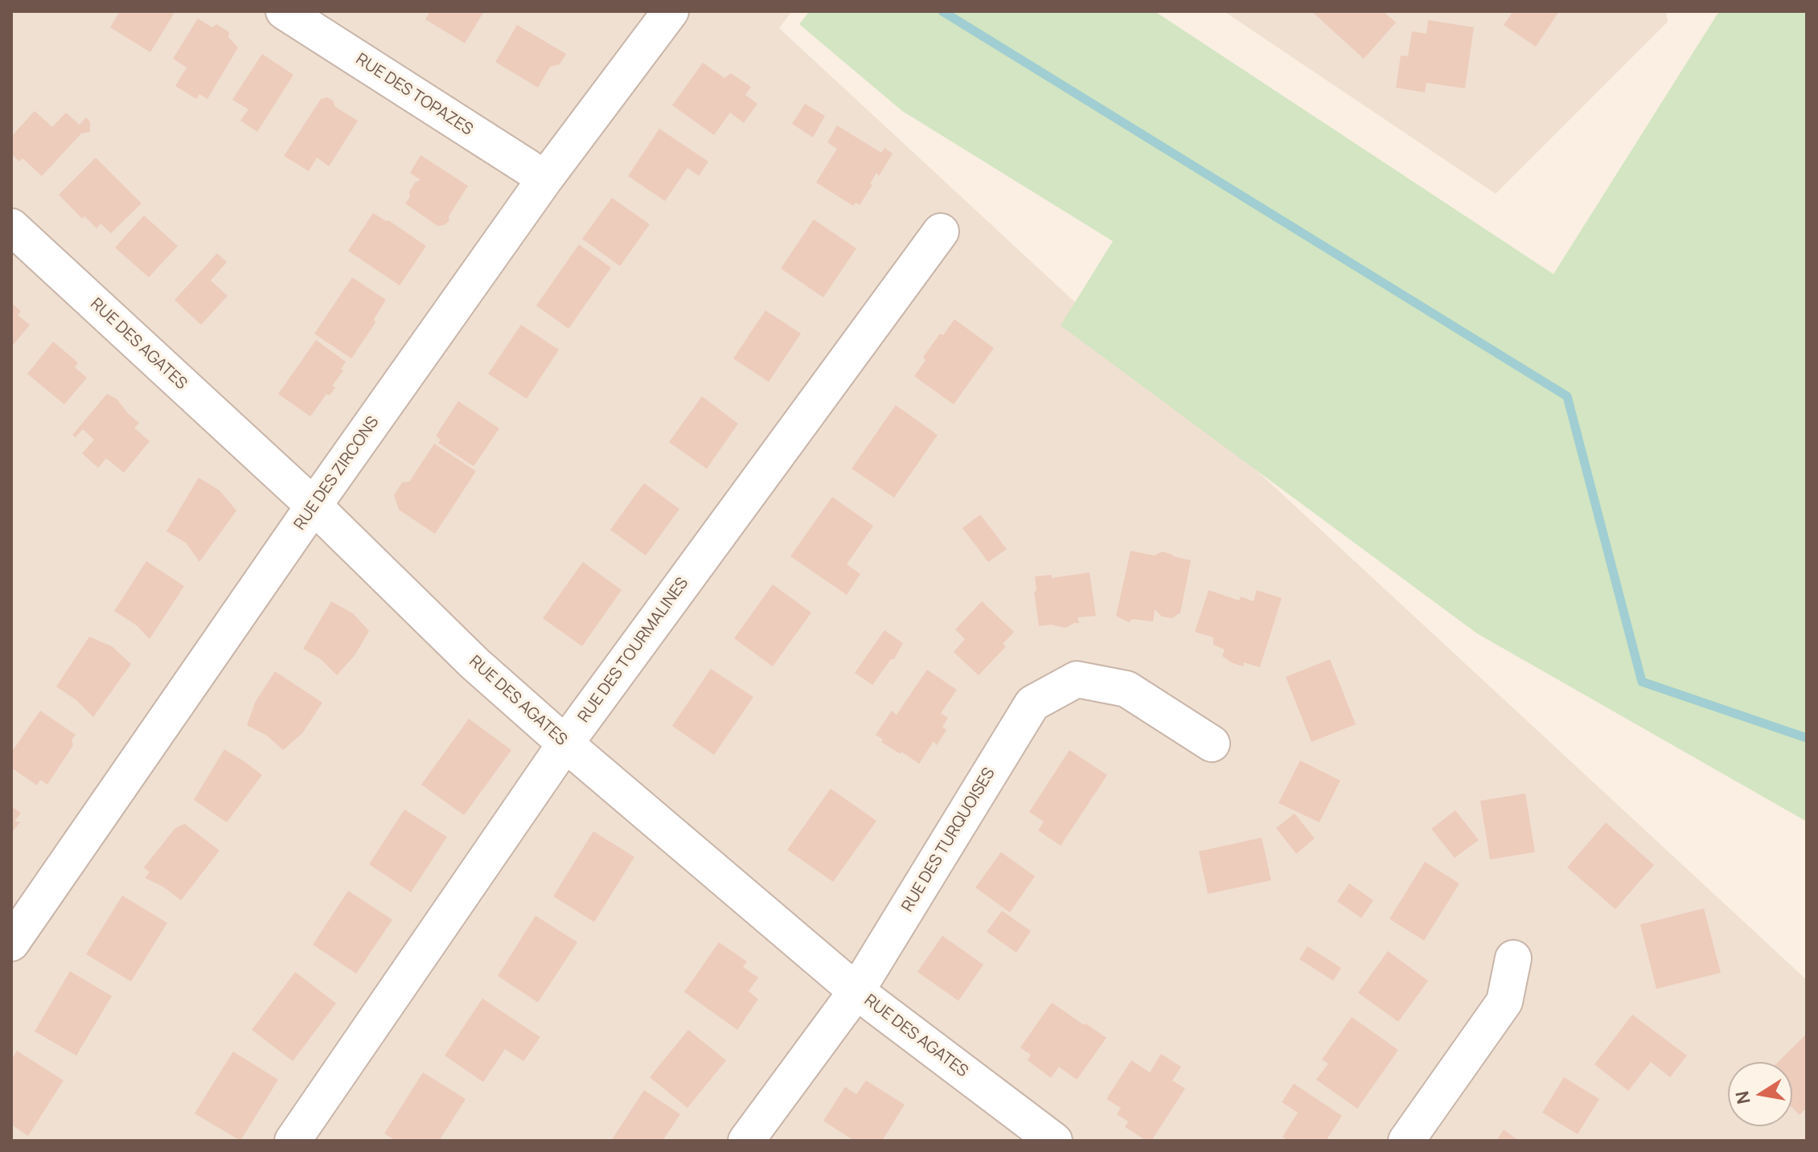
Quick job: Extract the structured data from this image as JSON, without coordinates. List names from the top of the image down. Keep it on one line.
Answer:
{"streets":{"street":["RUE DES TOPAZES","RUE DES AGATES","RUE DES ZIRCONS","RUE DES TOURMALINES","RUE DES TURQUOISES"]},"crossings":[["RUE DES TOPAZES","RUE DES ZIRCONS"],["RUE DES AGATES","RUE DES ZIRCONS"],["RUE DES AGATES","RUE DES TOURMALINES"],["RUE DES AGATES","RUE DES TURQUOISES"]],"north":"left"}
